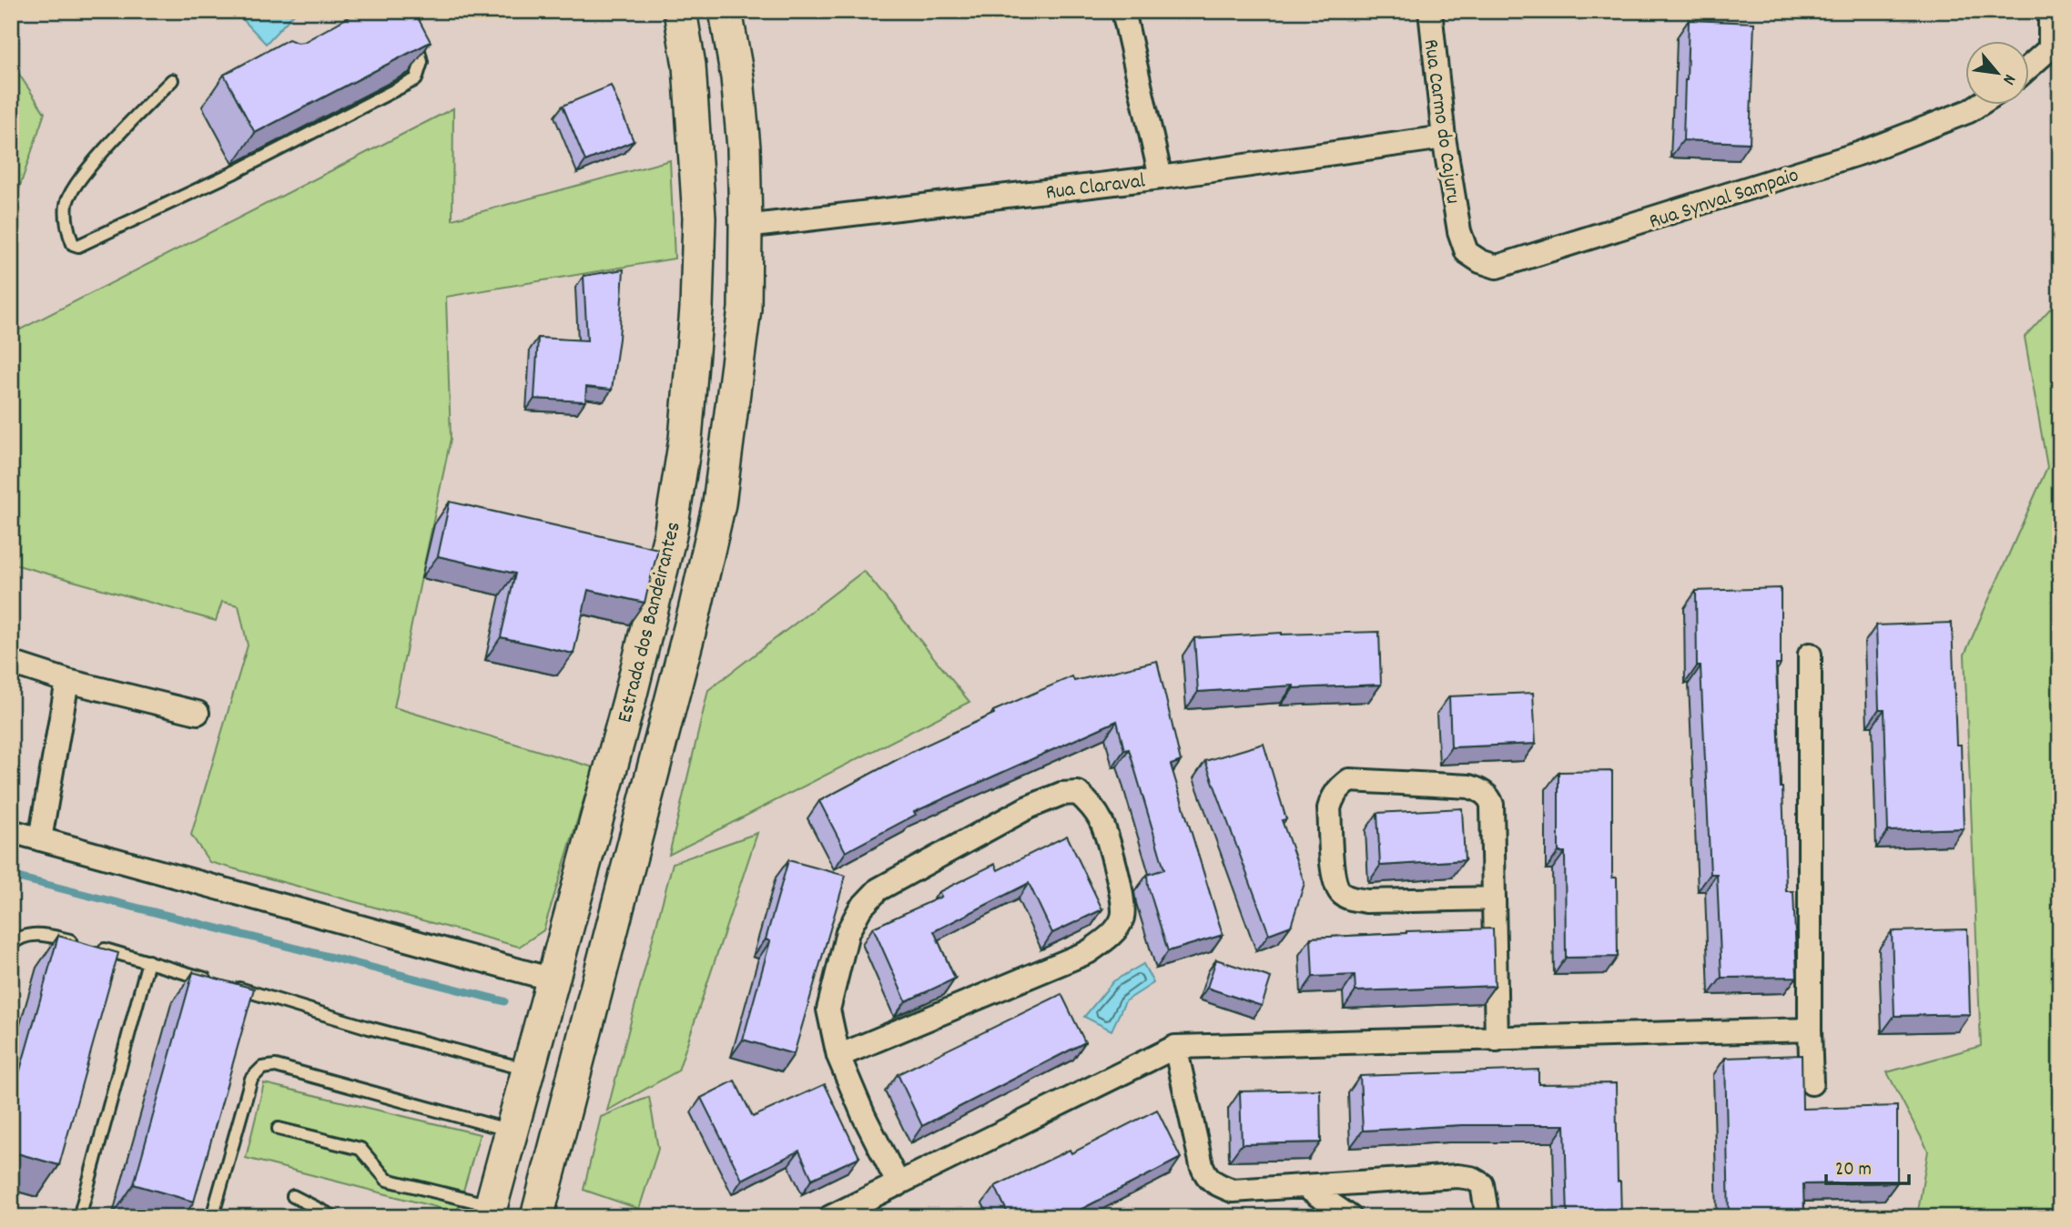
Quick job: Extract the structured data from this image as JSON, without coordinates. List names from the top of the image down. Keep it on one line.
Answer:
{"streets":{"main road":["Estrada dos Bandeirantes"],"street":["Rua Carmo do Cajuru","Rua Claraval","Rua Synval Sampaio"]},"crossings":[["Rua Carmo do Cajuru","Rua Claraval"],["Rua Carmo do Cajuru","Rua Synval Sampaio"],["Rua Claraval","Estrada dos Bandeirantes"]],"scale_bar":"20 m","north":"bottom right"}
